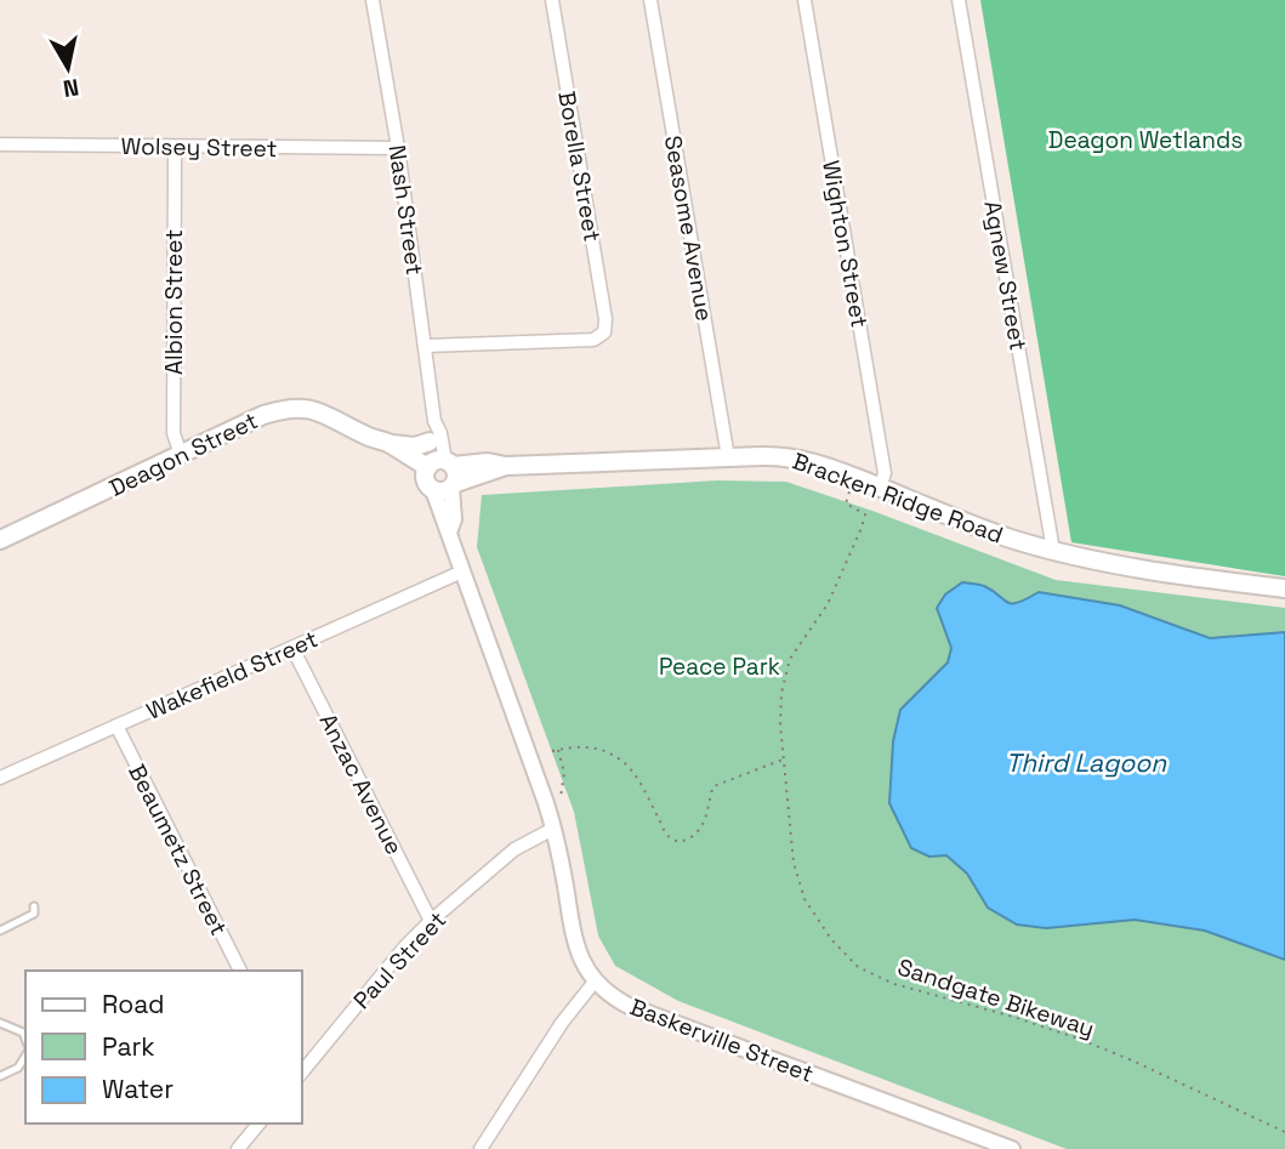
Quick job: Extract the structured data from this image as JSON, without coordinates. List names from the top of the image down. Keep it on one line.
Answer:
{"streets":{"main road":["Deagon Street","Bracken Ridge Road"],"street":["Wolsey Street","Borella Street","Nash Street","Seasome Avenue","Wighton Street","Agnew Street","Albion Street","Wakefield Street","Anzac Avenue","Beaumetz Street","Paul Street","Baskerville Street"],"path":["Sandgate Bikeway"]},"crossings":[["Wolsey Street","Nash Street"],["Wolsey Street","Albion Street"],["Borella Street","Nash Street"],["Nash Street","Deagon Street"],["Nash Street","Bracken Ridge Road"],["Nash Street","Baskerville Street"],["Seasome Avenue","Bracken Ridge Road"],["Wighton Street","Bracken Ridge Road"],["Agnew Street","Bracken Ridge Road"],["Albion Street","Deagon Street"],["Deagon Street","Bracken Ridge Road"],["Deagon Street","Baskerville Street"],["Bracken Ridge Road","Baskerville Street"],["Wakefield Street","Anzac Avenue"],["Wakefield Street","Beaumetz Street"],["Wakefield Street","Baskerville Street"],["Anzac Avenue","Paul Street"],["Paul Street","Baskerville Street"]],"water":["Third Lagoon"],"parks":["Deagon Wetlands","Peace Park"],"legend":["Road","Park","Water"],"north":"bottom"}
